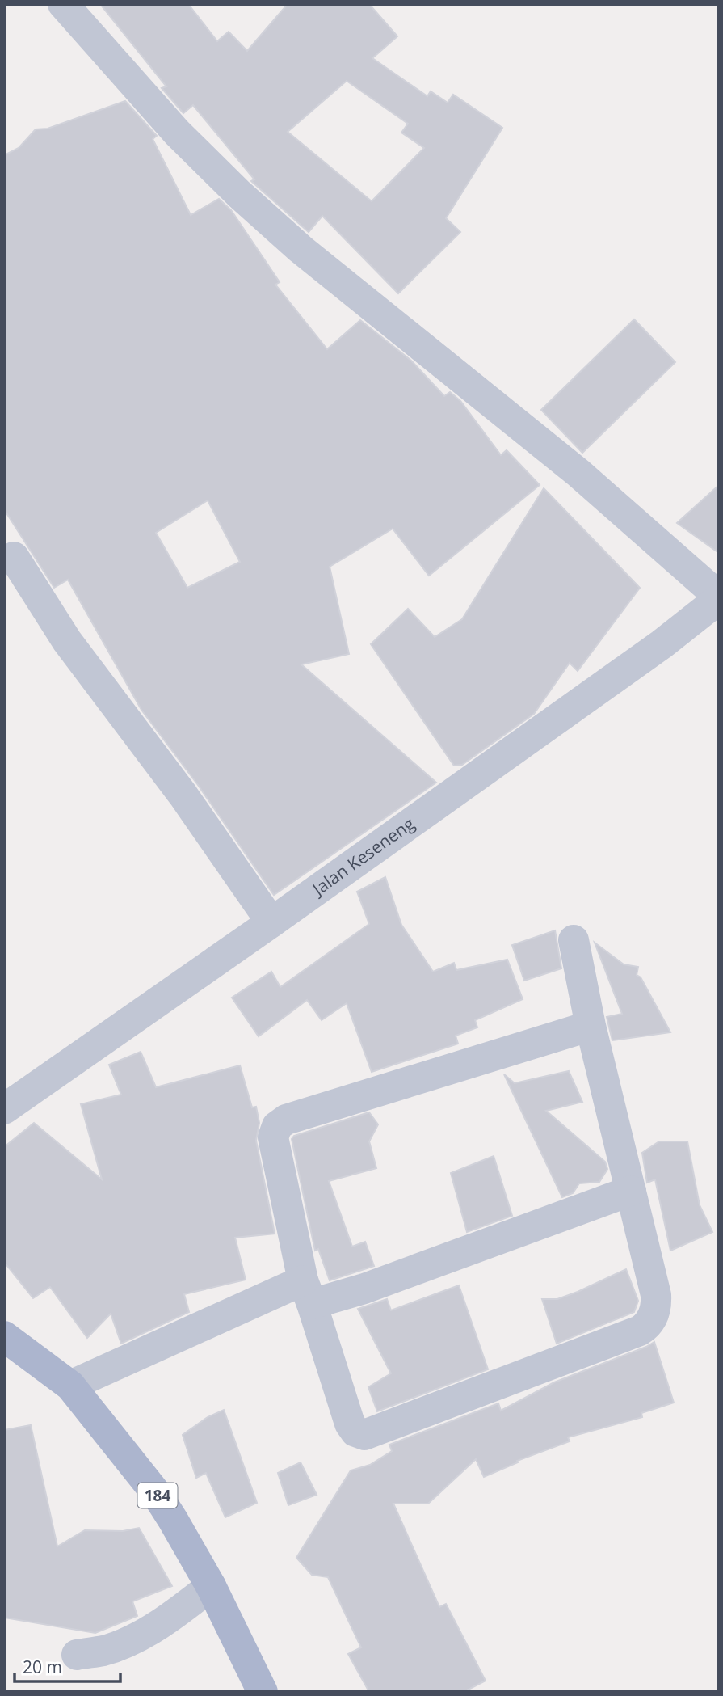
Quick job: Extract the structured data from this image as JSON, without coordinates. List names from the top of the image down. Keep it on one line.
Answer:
{"streets":{"main road":["184"],"street":["Jalan Keseneng"]},"scale_bar":"20 m"}
